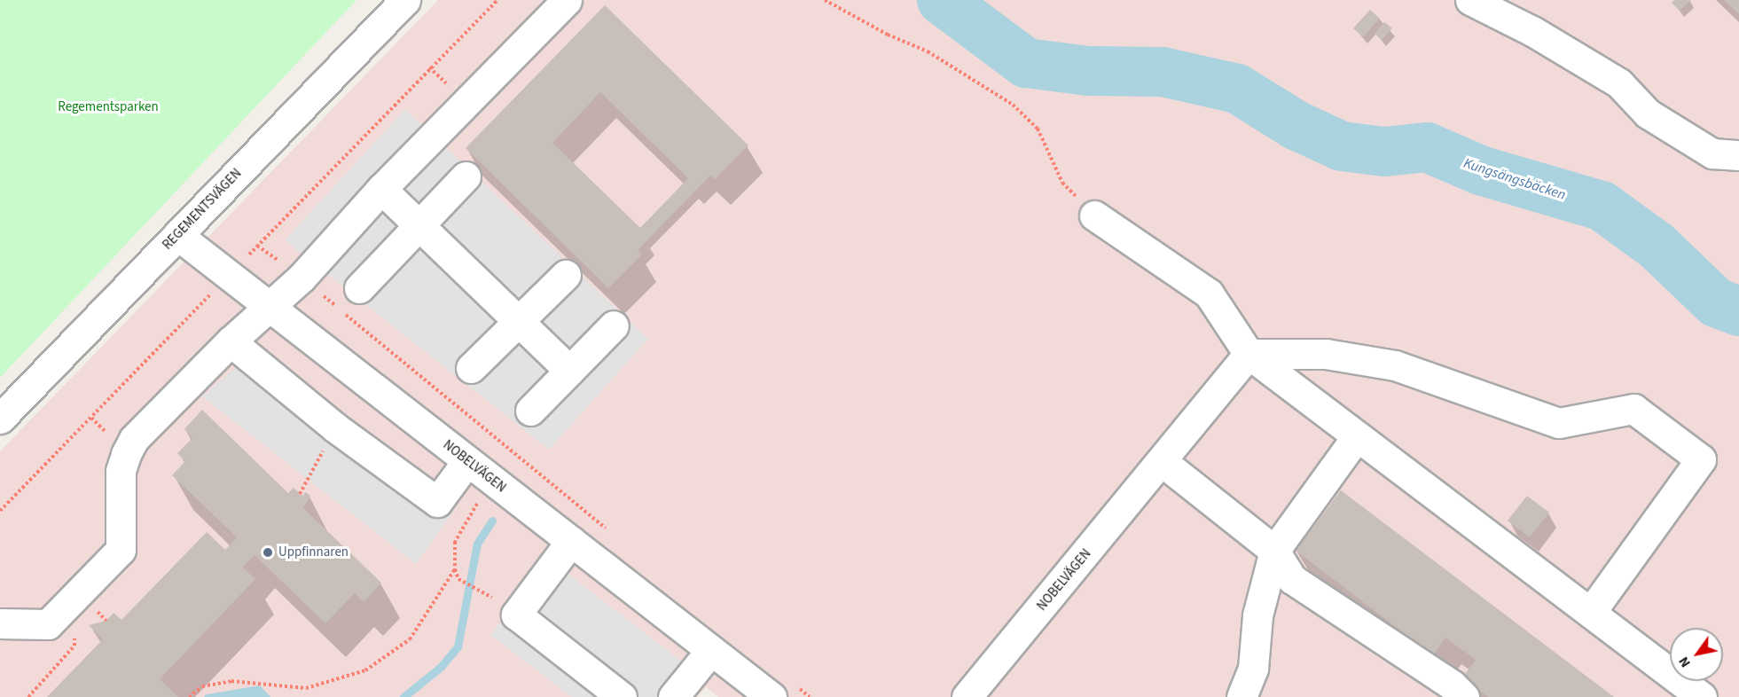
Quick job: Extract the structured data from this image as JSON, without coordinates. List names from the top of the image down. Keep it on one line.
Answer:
{"streets":{"street":["REGEMENTSVÄGEN","NOBELVÄGEN"]},"crossings":[["REGEMENTSVÄGEN","NOBELVÄGEN"]],"water":["Kungsängsbäcken"],"parks":["Regementsparken"],"places":["Uppfinnaren"],"north":"bottom left"}
